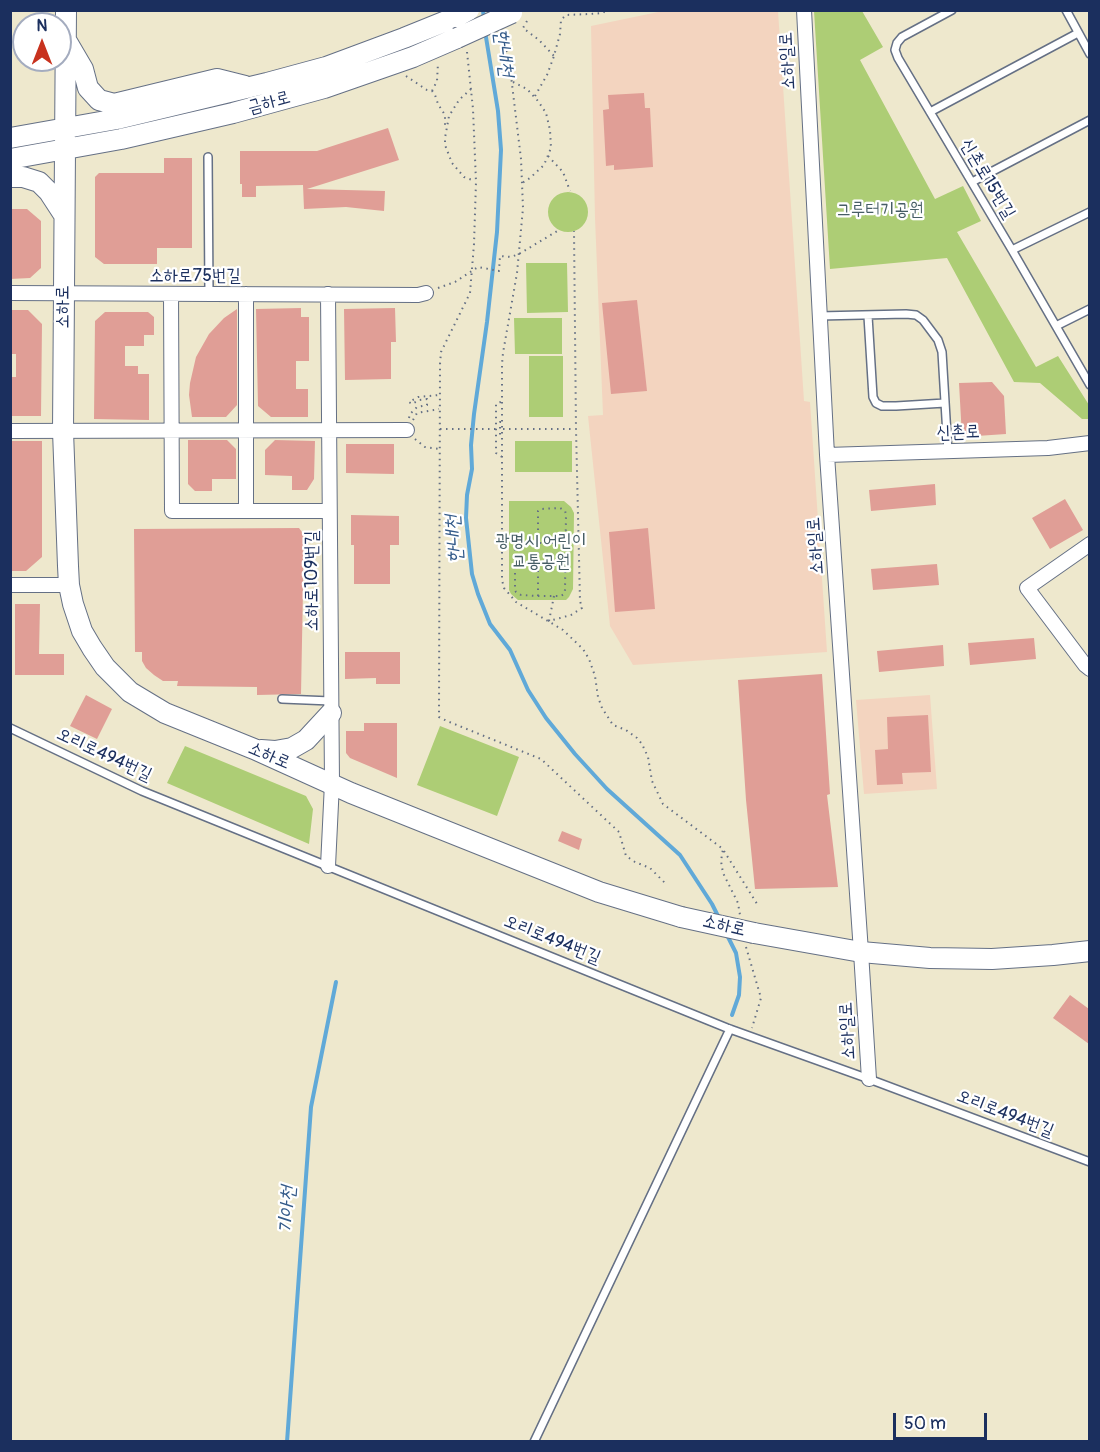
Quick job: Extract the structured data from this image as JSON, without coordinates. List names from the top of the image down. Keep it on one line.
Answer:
{"streets":{"street":["소하일로","금하로","소하로75번길","소하로","신촌로","소하로109번길"],"lane":["신촌로15번길","오리로494번길"]},"crossings":[["소하일로","소하로"],["소하일로","신촌로"],["소하일로","오리로494번길"],["금하로","소하로"],["소하로75번길","소하로"],["소하로75번길","소하로109번길"],["소하로","소하로109번길"],["소하로109번길","오리로494번길"]],"water":["한내천","기아천"],"parks":["그루터기공원","광명시 어린이 교통공원"],"scale_bar":"50 m","north":"top"}
